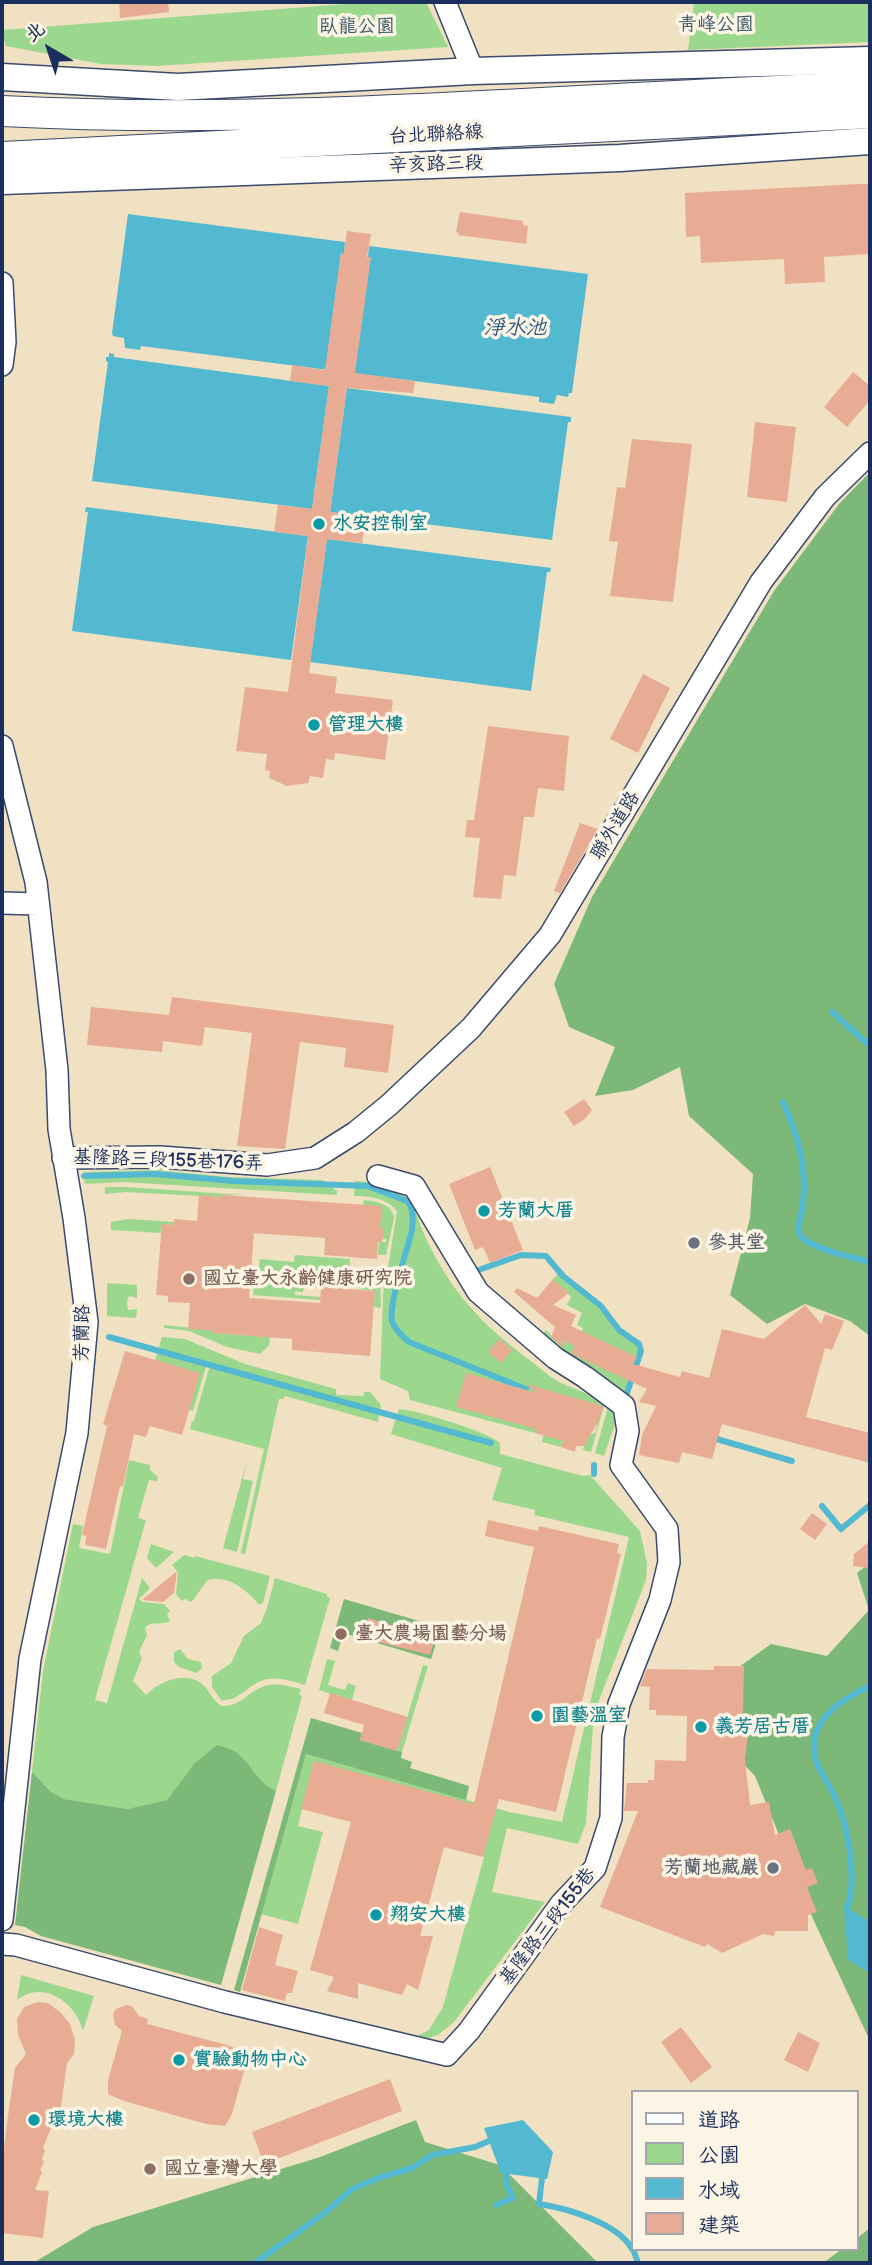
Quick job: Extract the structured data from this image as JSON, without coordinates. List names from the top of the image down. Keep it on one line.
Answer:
{"streets":{"highway":["台北聯絡線"],"main road":["辛亥路三段"],"street":["聯外道路","基隆路三段155巷176弄","芳蘭路","基隆路三段155巷"]},"crossings":[["聯外道路","基隆路三段155巷176弄"],["基隆路三段155巷176弄","芳蘭路"]],"water":["淨水池"],"parks":["青峰公園","臥龍公園"],"places":["水安控制室","管理大樓","芳蘭大厝","參其堂","國立臺大永齡健康研究院","臺大農場園藝分場","園藝溫室","義芳居古厝","芳蘭地藏巖","翔安大樓","實驗動物中心","環境大樓","國立臺灣大學"],"legend":["道路","公園","水域","建築"],"north":"top left"}
